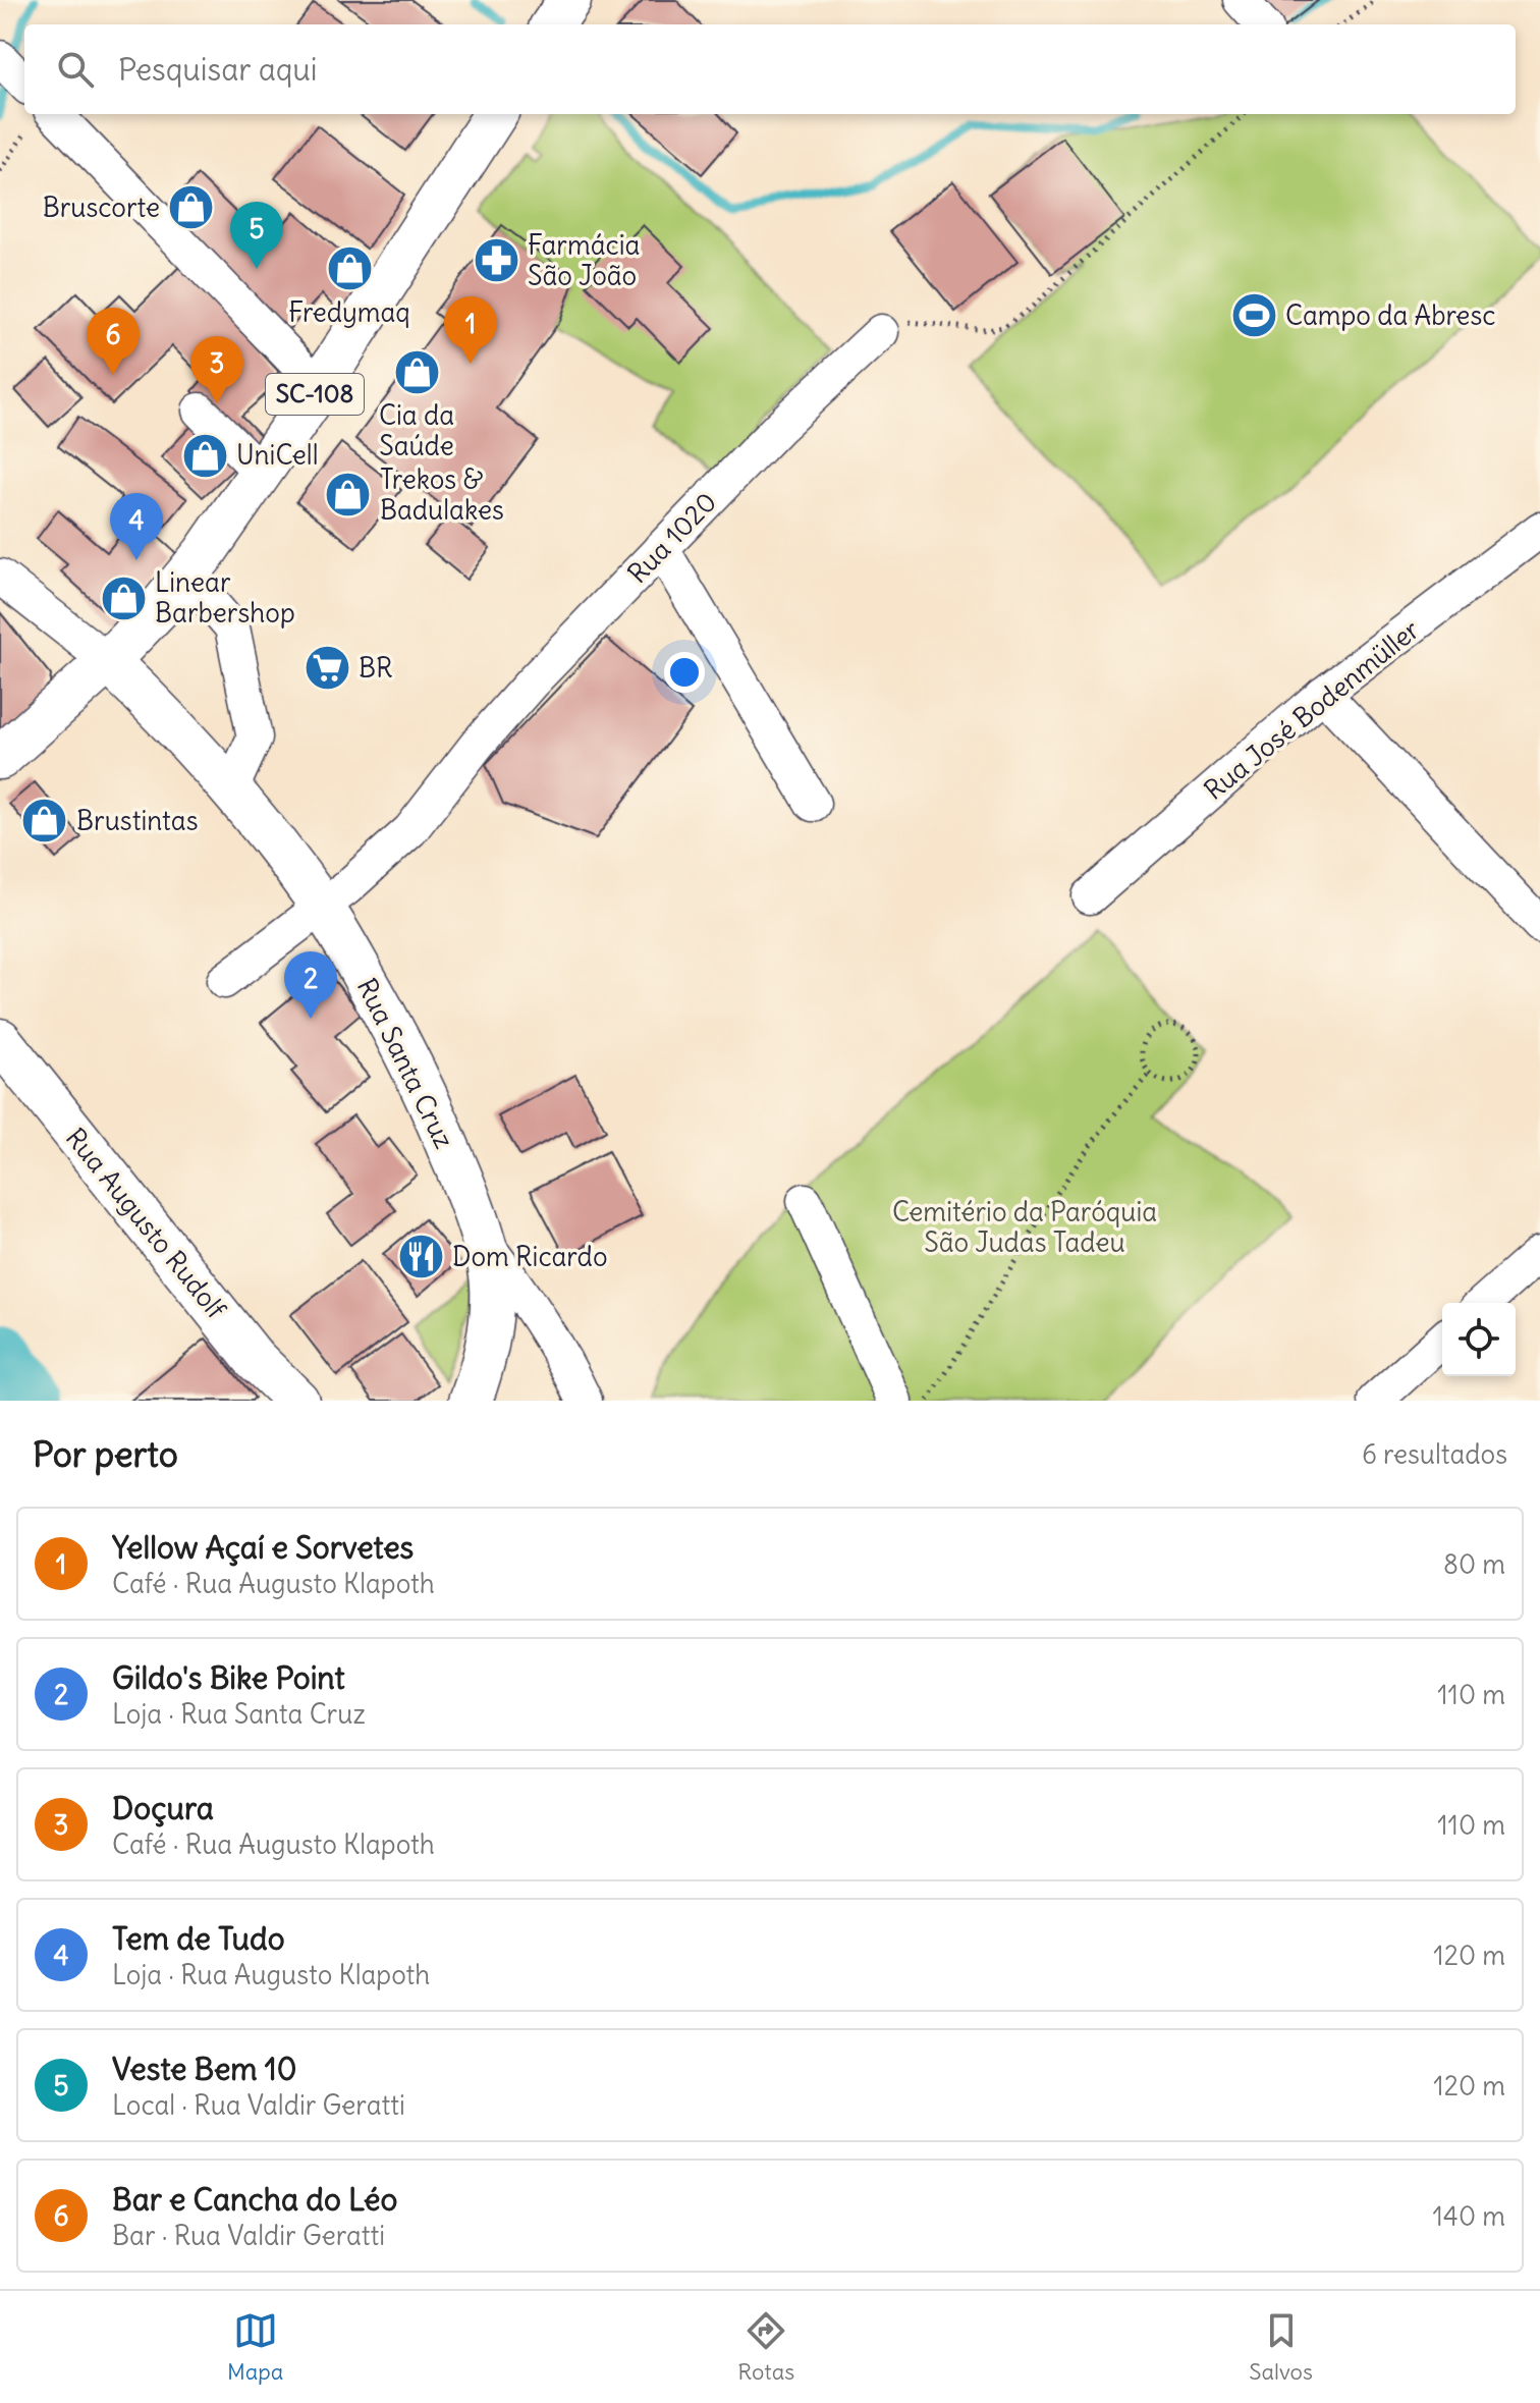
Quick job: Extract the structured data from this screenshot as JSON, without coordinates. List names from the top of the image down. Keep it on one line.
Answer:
{"streets":{"main road":["SC-108","Rua Santa Cruz","Rua Augusto Rudolf"],"street":["Rua 1020","Rua José Bodenmüller"]},"crossings":[["SC-108","Rua Santa Cruz"],["Rua 1020","Rua Santa Cruz"]],"parks":["Cemitério da Paróquia São Judas Tadeu"],"places":{"shop":["Bruscorte","Fredymaq","Cia da Saúde","UniCell","Trekos & Badulakes","Linear Barbershop","Brustintas"],"pharmacy":["Farmácia São João"],"sports":["Campo da Abresc"],"supermarket":["BR"],"restaurant":["Dom Ricardo"]},"page":{"search":"Pesquisar aqui","pins":["5","1","6","3","4","2"],"heading":["Por perto","6 resultados"],"list":[{"mark":"1","name":"Yellow Açaí e Sorvetes","note":"Café · Rua Augusto Klapoth","value":"80 m"},{"mark":"2","name":"Gildo's Bike Point","note":"Loja · Rua Santa Cruz","value":"110 m"},{"mark":"3","name":"Doçura","note":"Café · Rua Augusto Klapoth","value":"110 m"},{"mark":"4","name":"Tem de Tudo","note":"Loja · Rua Augusto Klapoth","value":"120 m"},{"mark":"5","name":"Veste Bem 10","note":"Local · Rua Valdir Geratti","value":"120 m"},{"mark":"6","name":"Bar e Cancha do Léo","note":"Bar · Rua Valdir Geratti","value":"140 m"}],"nav":["Mapa","Rotas","Salvos"]}}
